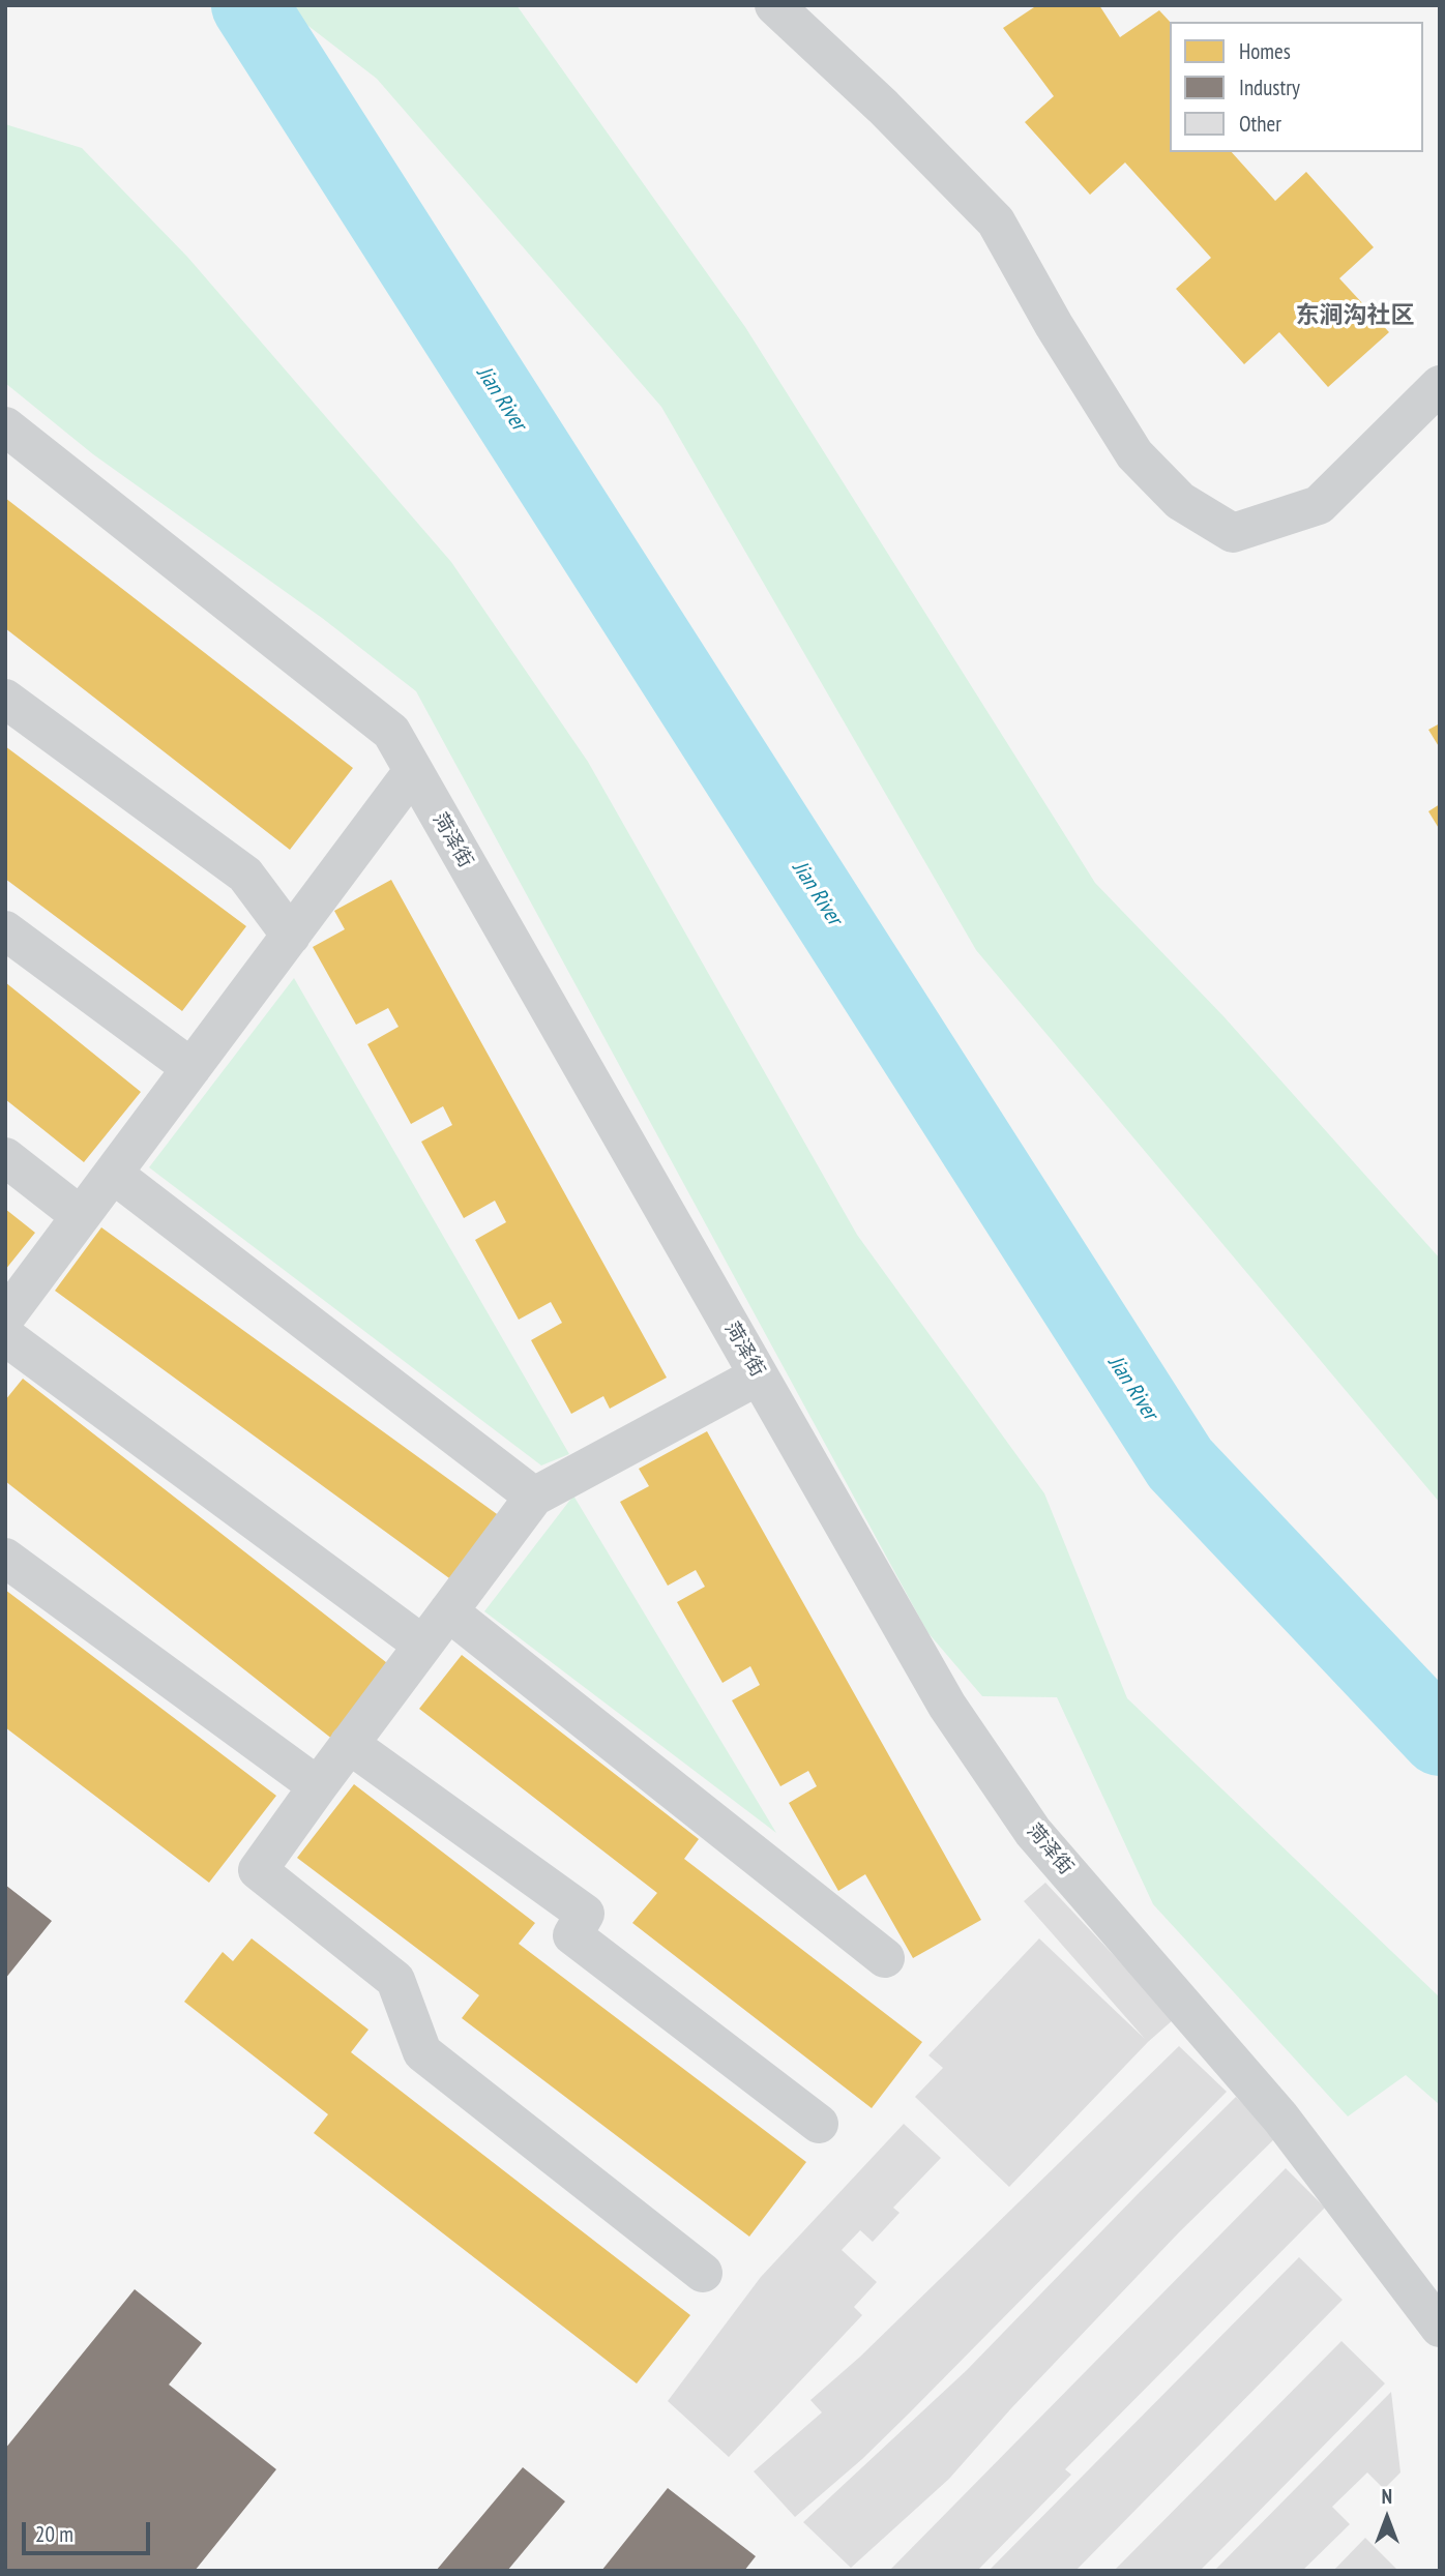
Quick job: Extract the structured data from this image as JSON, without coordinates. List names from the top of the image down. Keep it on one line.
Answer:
{"streets":{"street":["菏泽街"]},"districts":["东涧沟社区"],"water":["Jian River"],"legend":["Homes","Industry","Other"],"scale_bar":"20 m","north":"top"}
